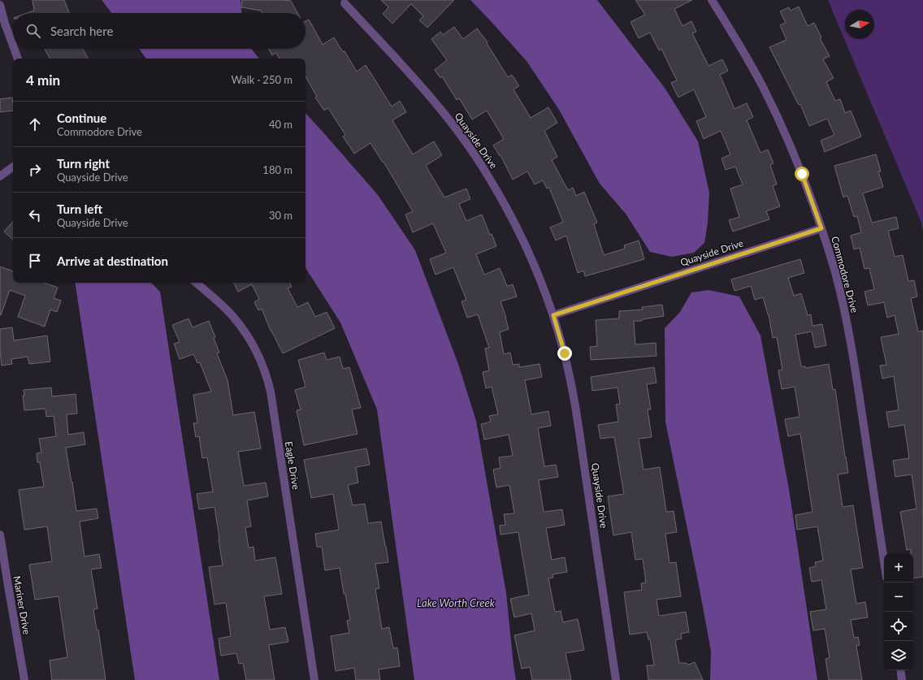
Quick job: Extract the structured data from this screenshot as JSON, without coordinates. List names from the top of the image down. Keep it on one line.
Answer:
{"streets":{"street":["Quayside Drive","Commodore Drive","Eagle Drive","Mariner Drive"]},"crossings":[["Quayside Drive","Commodore Drive"]],"water":["Lake Worth Creek"],"north":"right","page":{"search":"Search here","heading":["4 min","Walk · 250 m"],"list":[["Continue","Commodore Drive","40 m"],["Turn right","Quayside Drive","180 m"],["Turn left","Quayside Drive","30 m"],"Arrive at destination"],"map_buttons":["+","−"]}}
